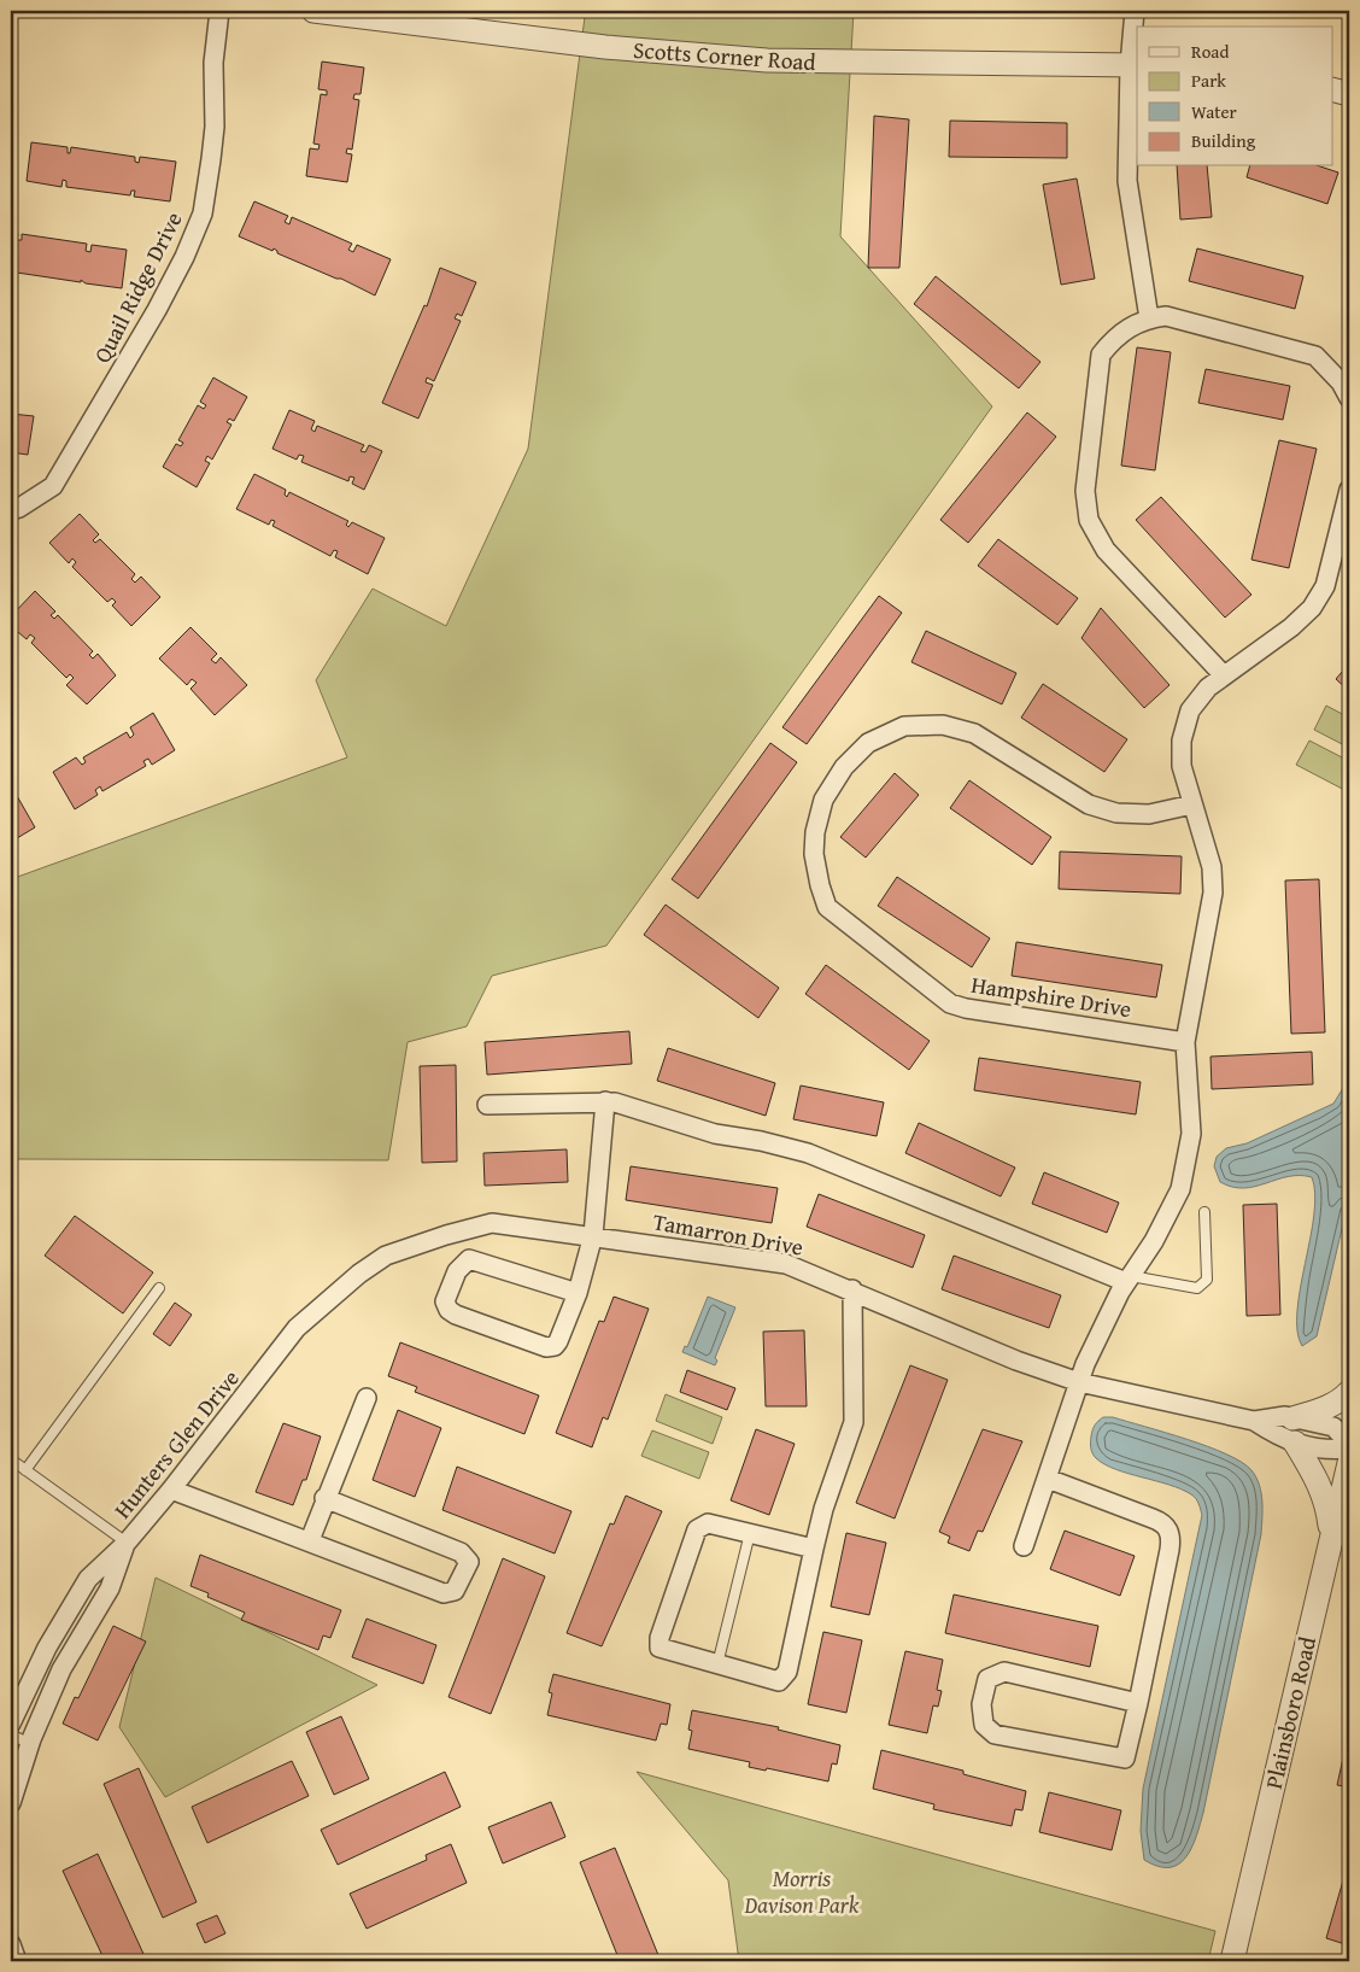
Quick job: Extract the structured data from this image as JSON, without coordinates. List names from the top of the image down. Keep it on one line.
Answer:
{"streets":{"street":["Scotts Corner Road","Quail Ridge Drive","Hampshire Drive","Tamarron Drive","Hunters Glen Drive","Plainsboro Road"]},"crossings":[["Tamarron Drive","Hunters Glen Drive"]],"parks":["Morris Davison Park"],"legend":["Road","Park","Water","Building"]}
